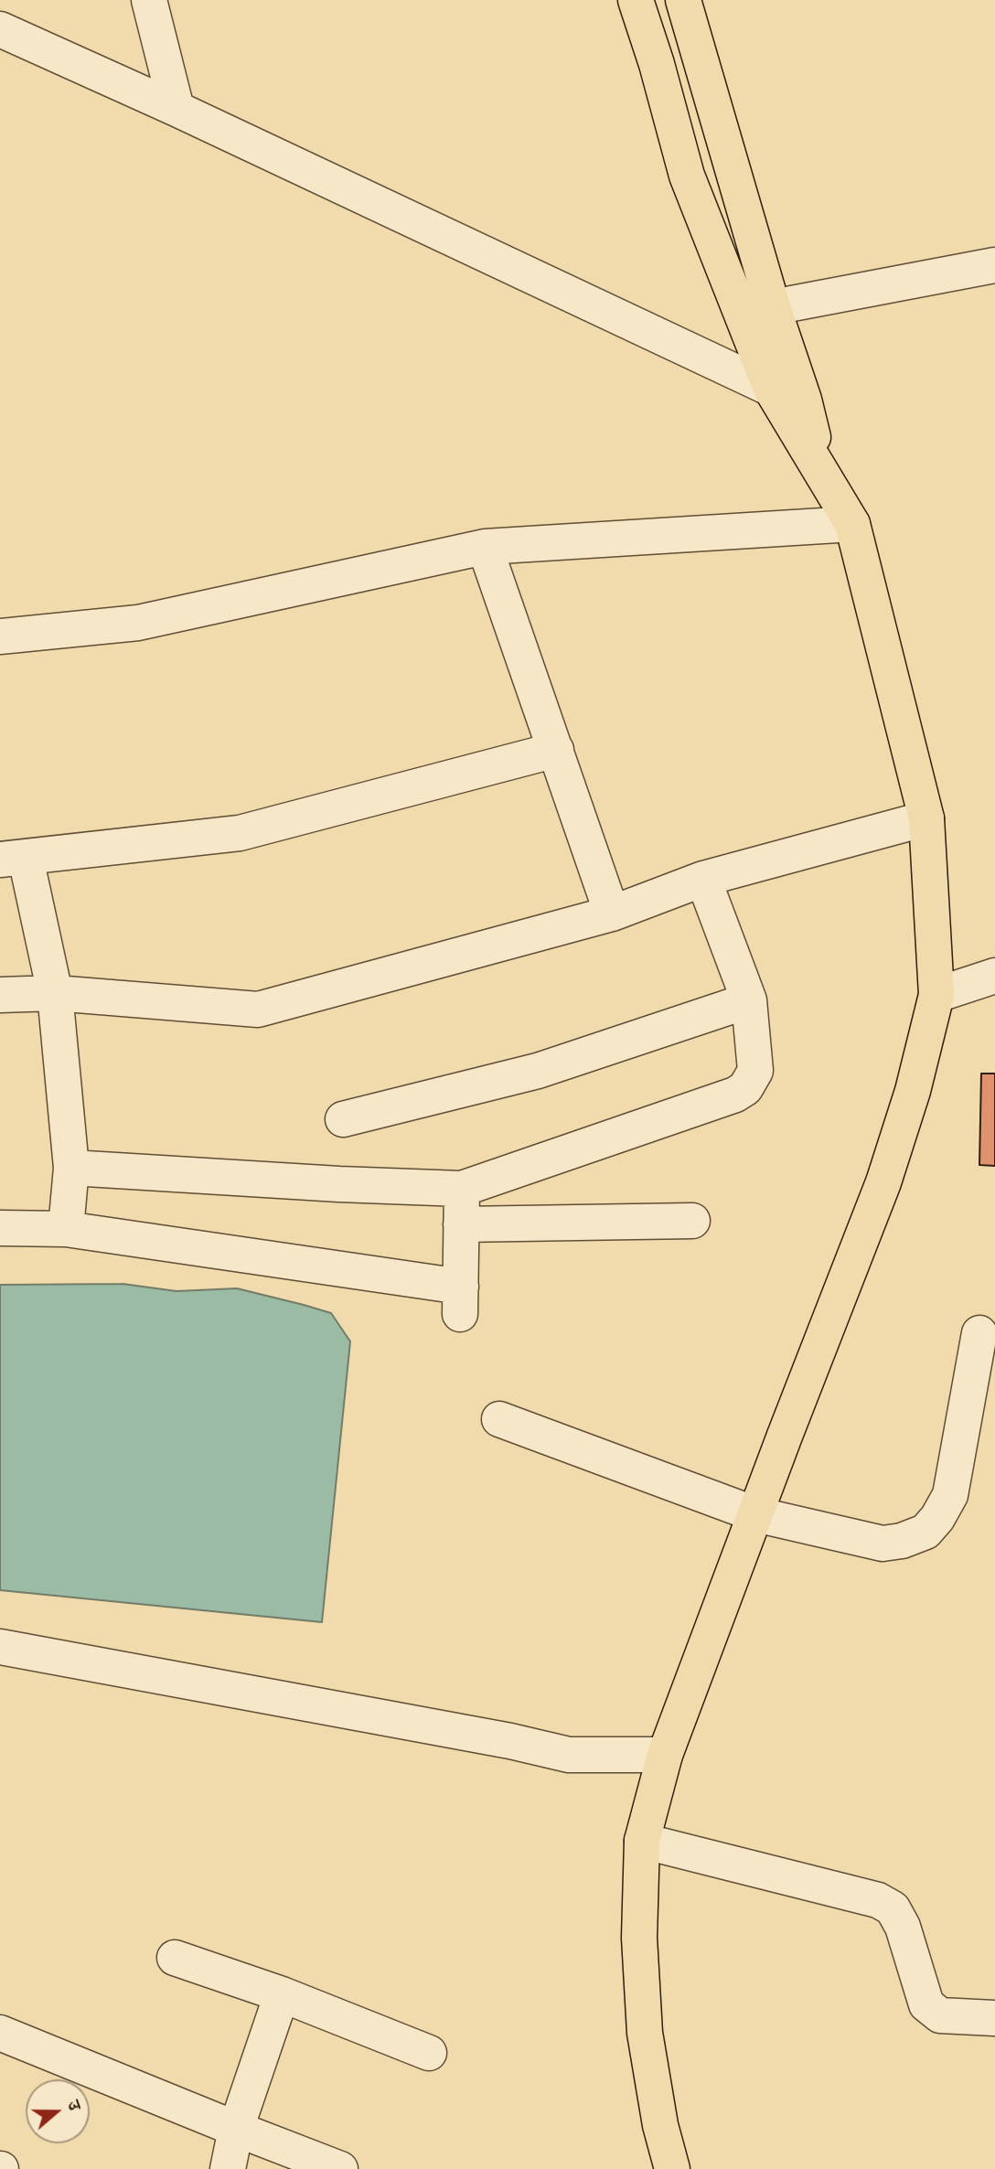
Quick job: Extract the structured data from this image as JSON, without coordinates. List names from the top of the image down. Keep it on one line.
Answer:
{"north":"right"}
